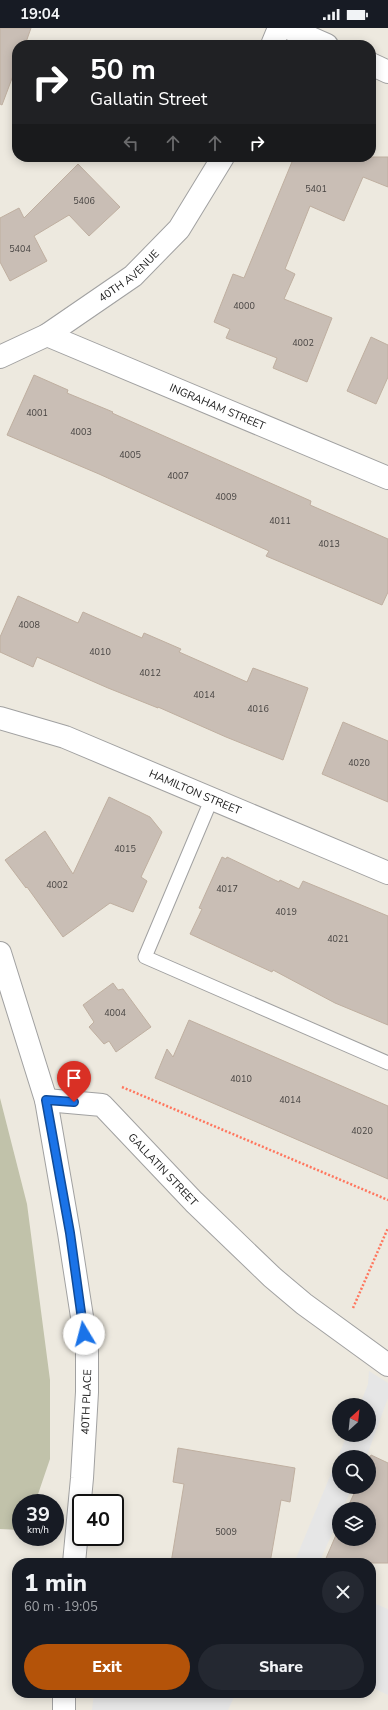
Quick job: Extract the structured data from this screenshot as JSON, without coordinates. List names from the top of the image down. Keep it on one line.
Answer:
{"streets":{"street":["40TH AVENUE","INGRAHAM STREET","HAMILTON STREET","GALLATIN STREET","40TH PLACE"]},"crossings":[["40TH AVENUE","INGRAHAM STREET"],["GALLATIN STREET","40TH PLACE"]],"house_numbers":["5401","5406","5404","4000","4002","4001","4003","4005","4007","4009","4011","4013","4008","4010","4012","4014","4016","4020","4015","4002","4017","4019","4021","4004","4010","4014","4020","5009"],"north":"top right","page":{"status":"19:04","turn":["50 m","Gallatin Street"],"speed":"39 km/h","limit":"40","heading":["1 min","60 m · 19:05"],"buttons":["Exit","Share"]}}
